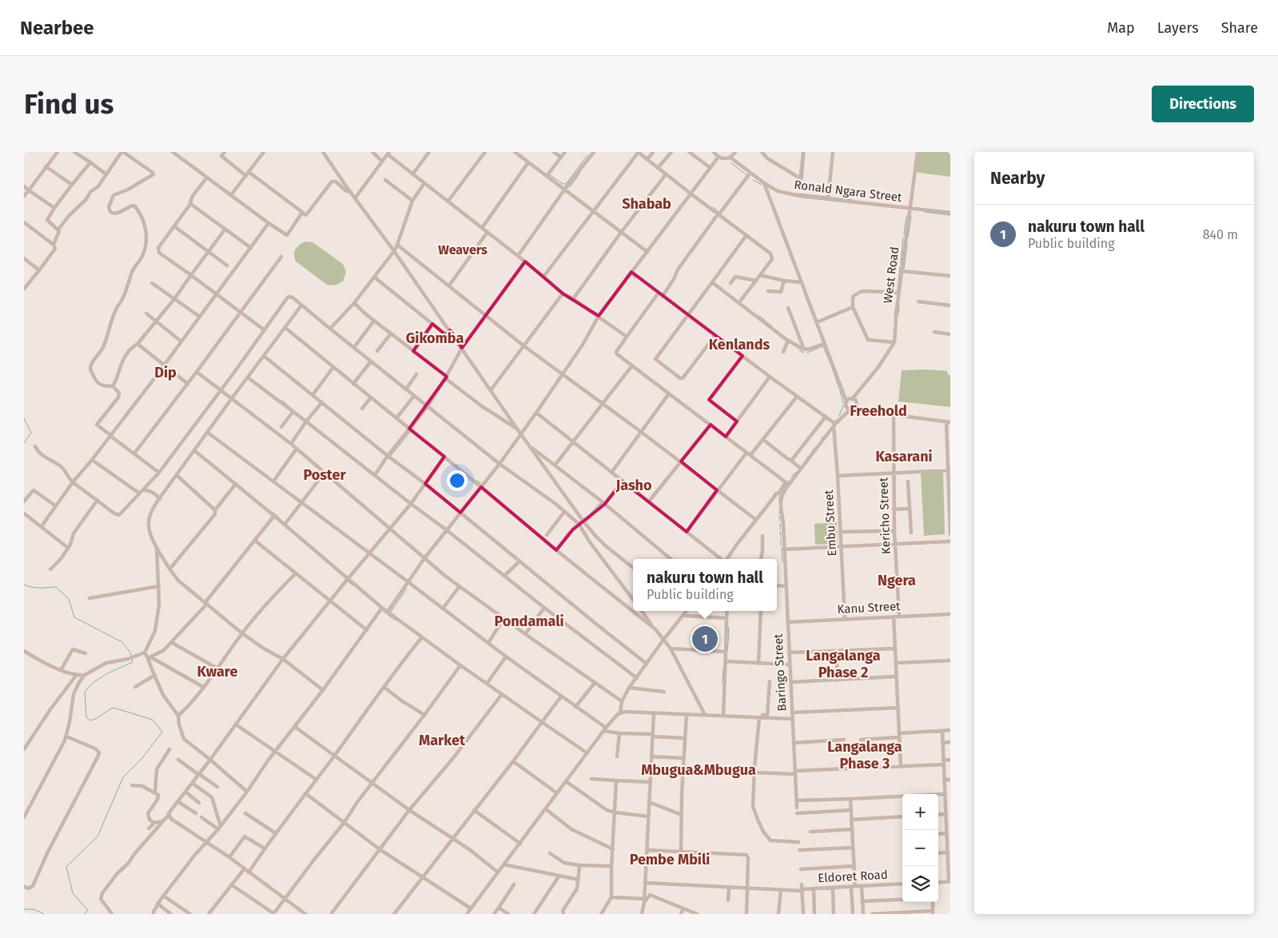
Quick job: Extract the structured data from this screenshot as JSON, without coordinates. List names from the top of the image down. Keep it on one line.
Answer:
{"streets":{"street":["Ronald Ngara Street","West Road","Kericho Street","Embu Street","Kanu Street","Baringo Street","Eldoret Road"]},"crossings":[["Ronald Ngara Street","West Road"],["Kericho Street","Kanu Street"],["Embu Street","Kanu Street"],["Kanu Street","Baringo Street"]],"districts":["Shabab","Weavers","Gikomba","Kenlands","Dip","Freehold","Kasarani","Poster","Jasho","Ngera","Pondamali","Langalanga Phase 2","Kware","Market","Langalanga Phase 3","Mbugua&Mbugua","Pembe Mbili"],"page":{"header":"Nearbee","nav":["Map","Layers","Share"],"buttons":"Directions","title":"Find us","heading":"Nearby","list":[{"mark":"1","name":"nakuru town hall","note":"Public building","value":"840 m"}],"popup":["nakuru town hall","Public building"],"pins":"1","map_buttons":["+","−"]}}
